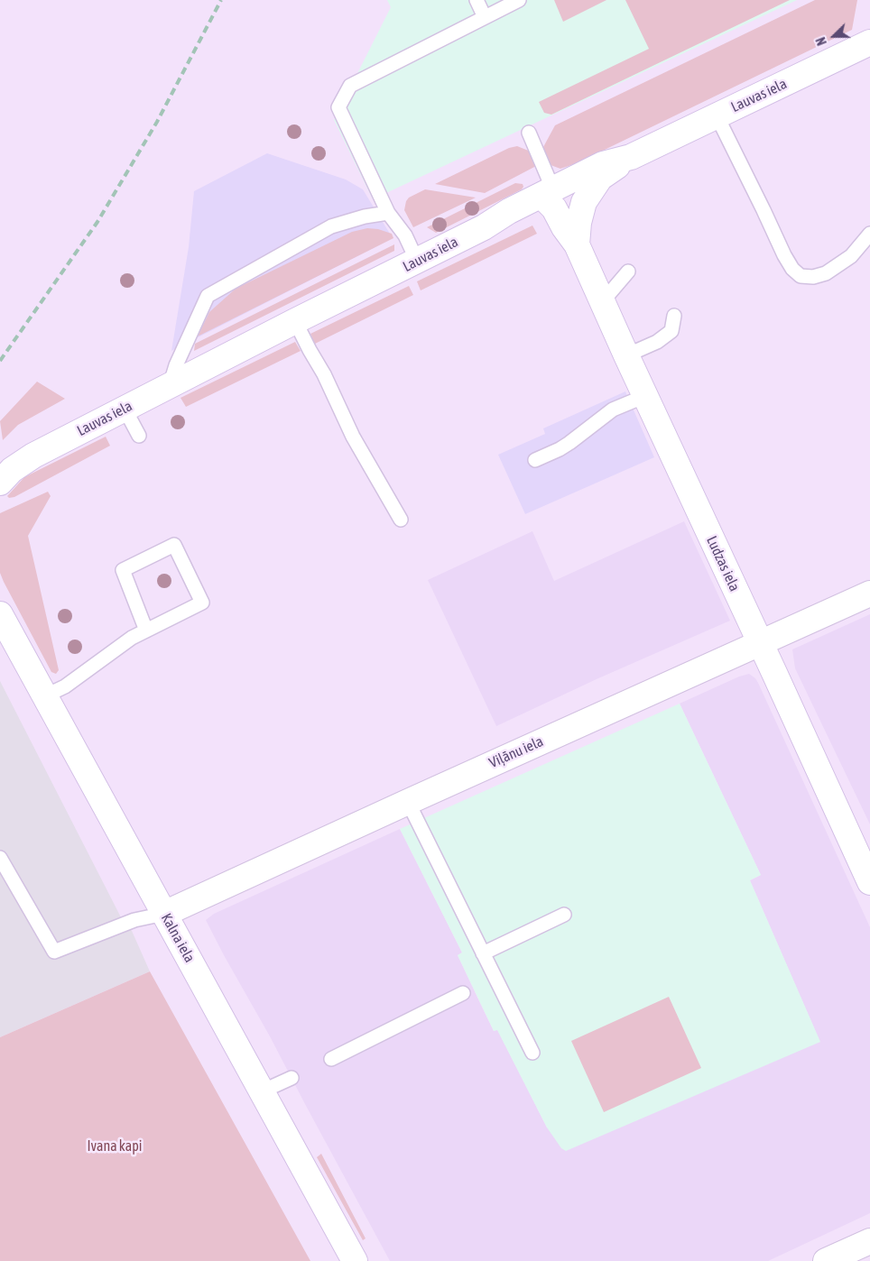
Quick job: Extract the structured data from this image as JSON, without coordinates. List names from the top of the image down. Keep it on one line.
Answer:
{"streets":{"street":["Lauvas iela","Ludzas iela","Viļānu iela","Kalna iela"]},"crossings":[["Lauvas iela","Ludzas iela"],["Ludzas iela","Viļānu iela"],["Viļānu iela","Kalna iela"]],"parks":["Ivana kapi"],"north":"left"}
